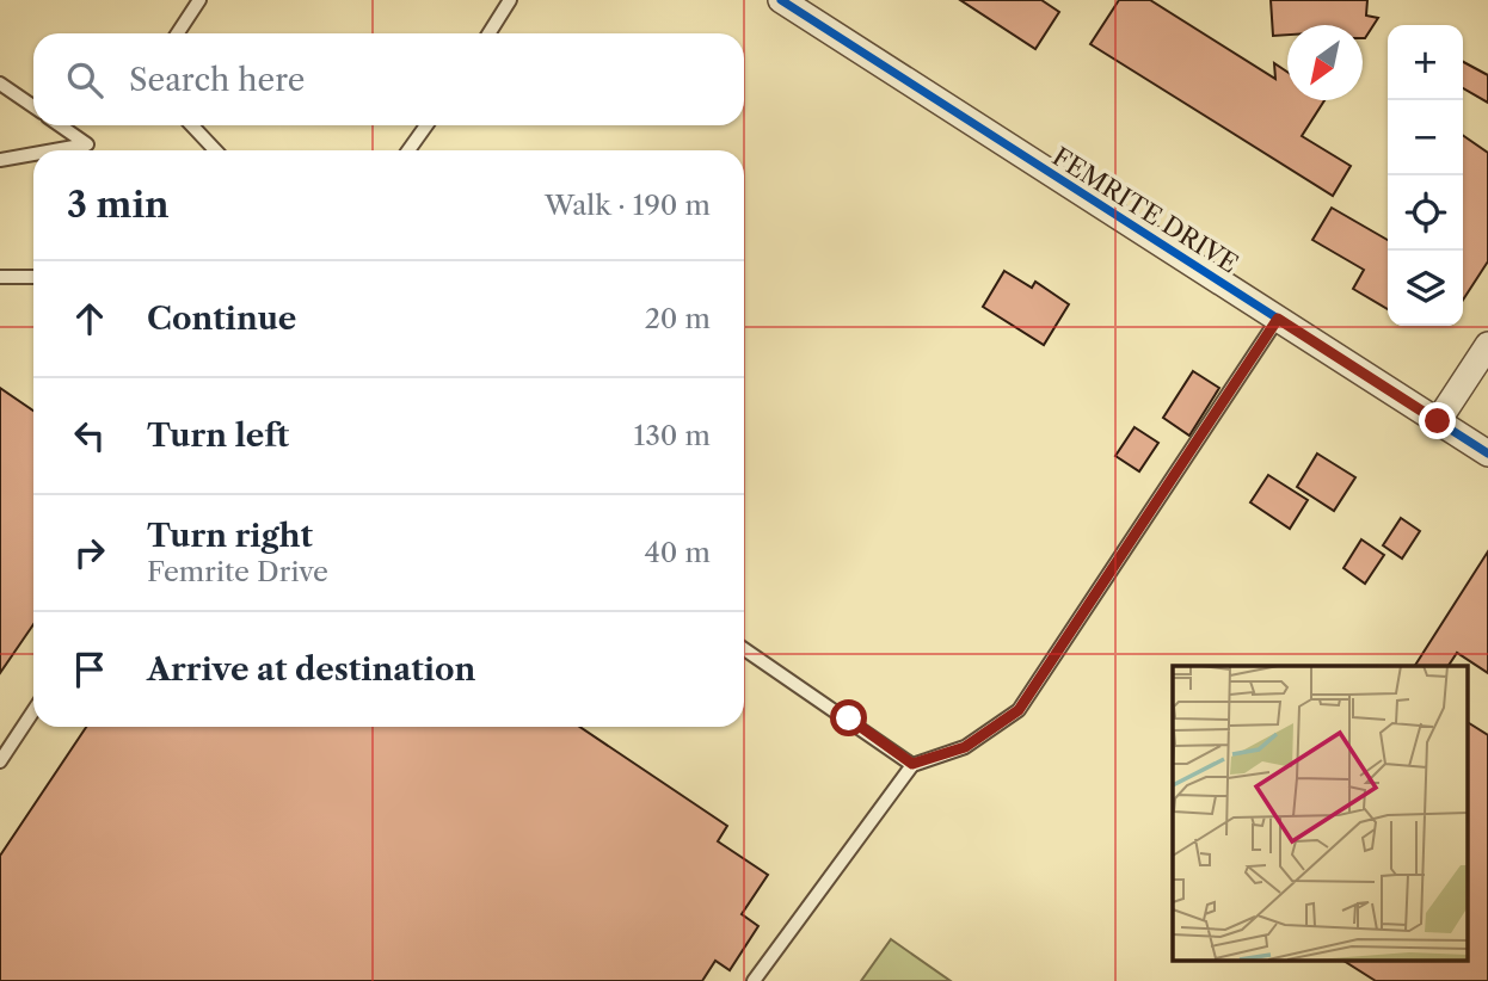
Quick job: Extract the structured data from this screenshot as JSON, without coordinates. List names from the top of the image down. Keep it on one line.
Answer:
{"streets":{"street":["FEMRITE DRIVE"]},"north":"bottom left","page":{"map_buttons":["+","−"],"search":"Search here","heading":["3 min","Walk · 190 m"],"list":[["Continue","20 m"],["Turn left","130 m"],["Turn right","Femrite Drive","40 m"],"Arrive at destination"]}}
